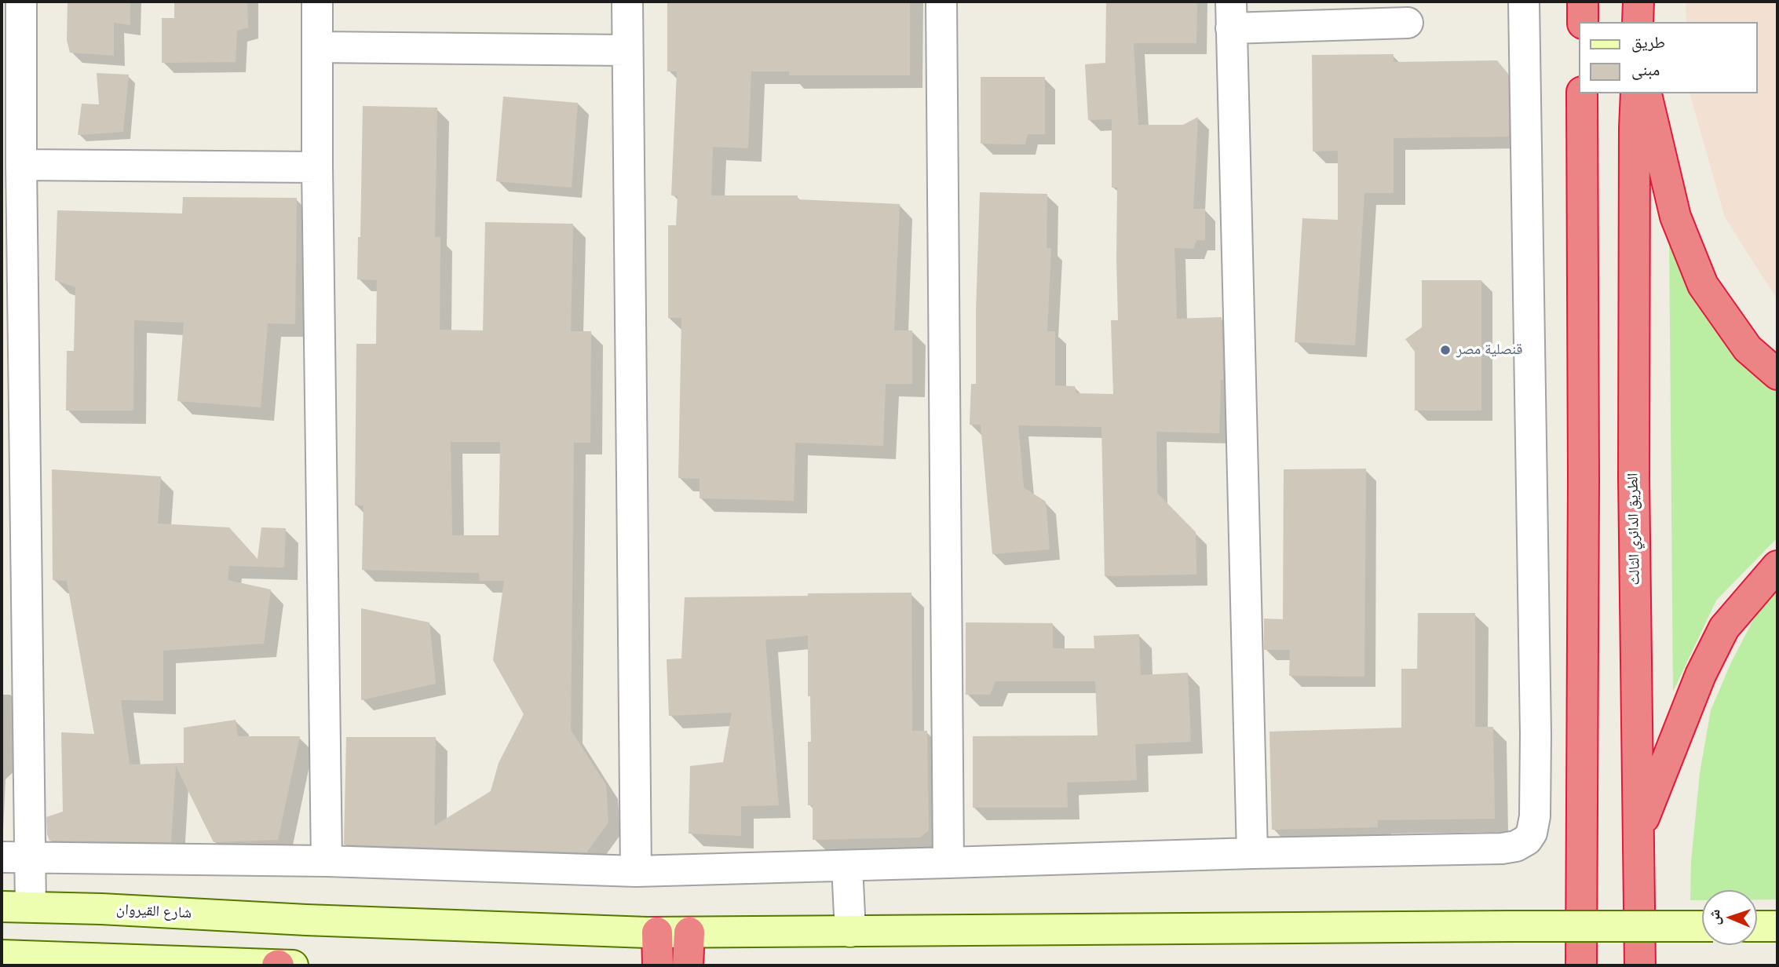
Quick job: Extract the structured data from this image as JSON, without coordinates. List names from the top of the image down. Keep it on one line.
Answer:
{"streets":{"highway":["الطريق الدائري الثالث"],"main road":["شارع القيروان"]},"places":["قنصلية مصر"],"legend":["طريق","مبنى"],"north":"left"}
